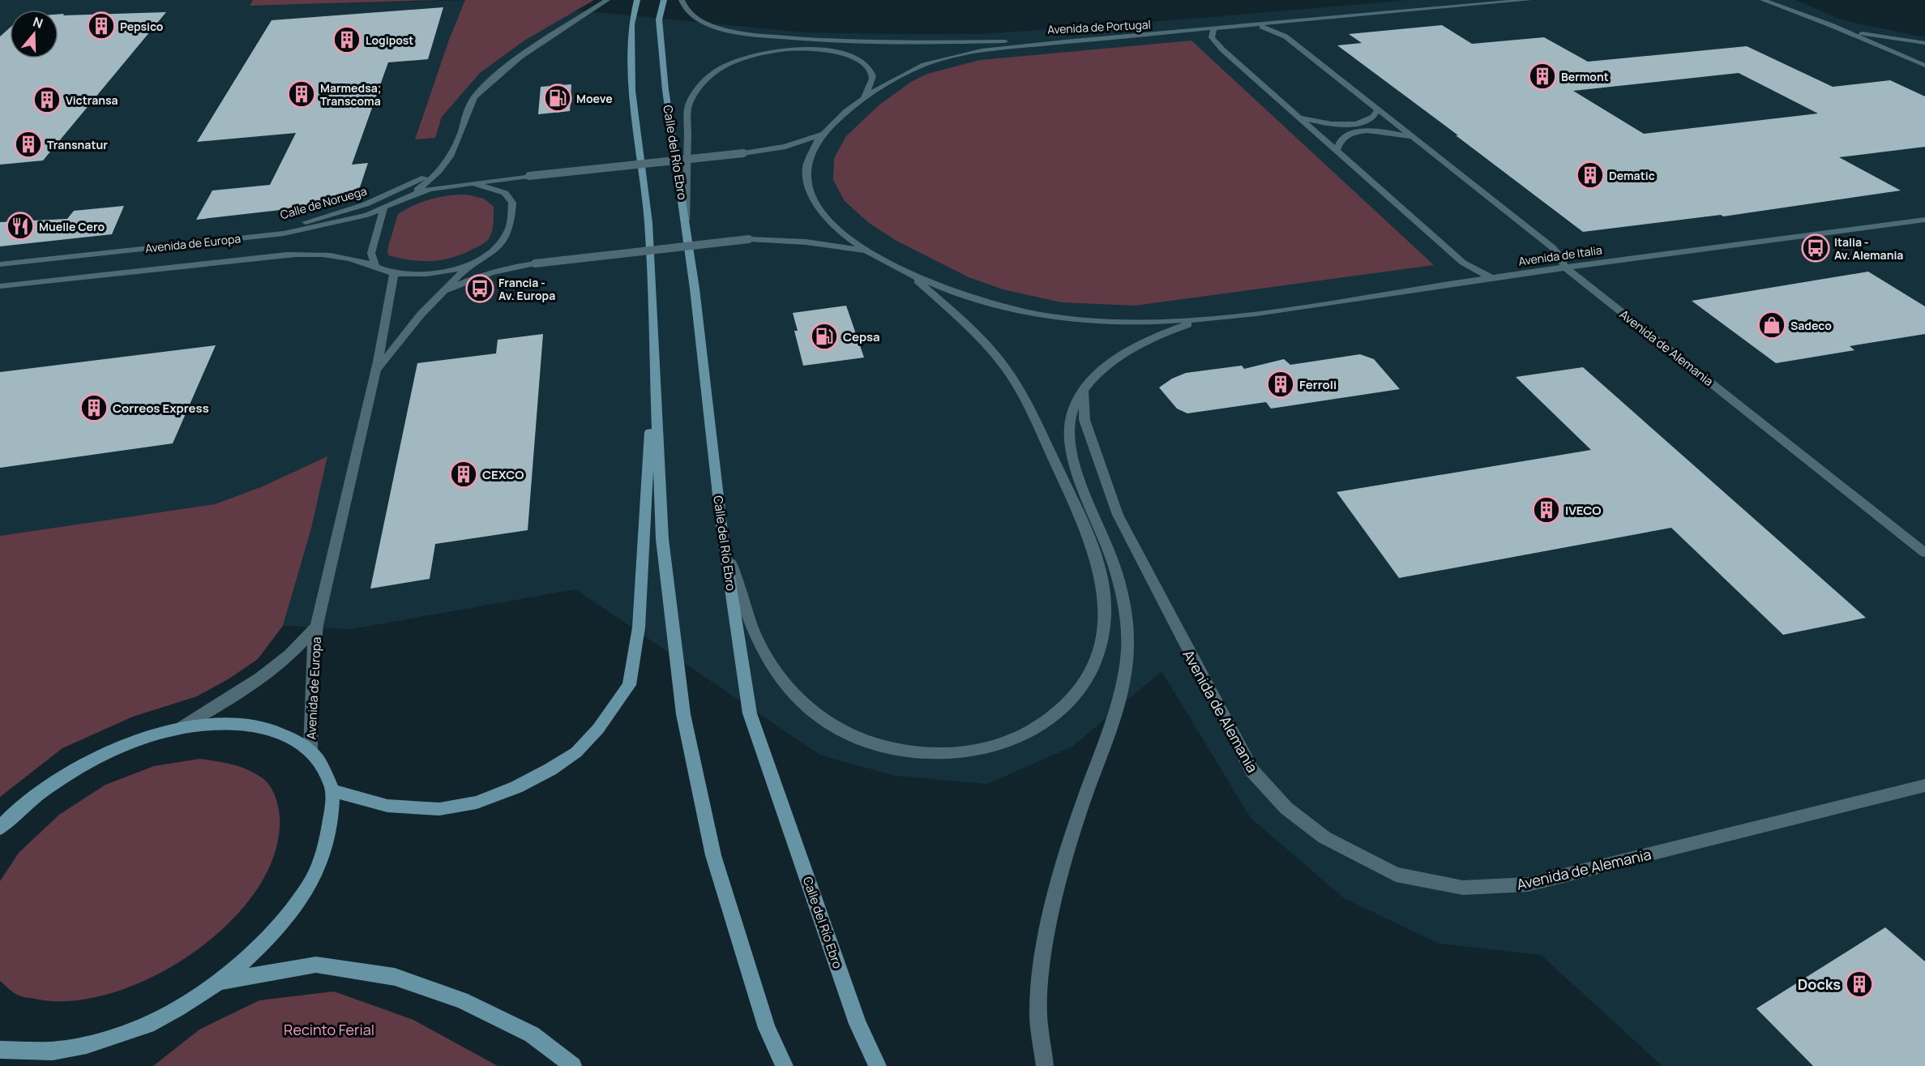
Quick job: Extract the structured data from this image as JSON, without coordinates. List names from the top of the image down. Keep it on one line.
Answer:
{"streets":{"main road":["Calle del Río Ebro"],"street":["Avenida de Portugal","Calle de Noruega","Avenida de Europa","Avenida de Italia","Avenida de Alemania"]},"crossings":[["Avenida de Portugal","Avenida de Alemania"],["Calle de Noruega","Avenida de Europa"],["Avenida de Italia","Avenida de Alemania"]],"parks":["Recinto Ferial"],"places":{"building":["Pepsico","Logipost","Bermont","Marmedsa; Transcoma","Victransa","Transnatur","Dematic","Ferroli","Correos Express","CEXCO","IVECO","Docks"],"fuel station":["Moeve","Cepsa"],"restaurant":["Muelle Cero"],"bus stop":["Italia - Av. Alemania","Francia - Av. Europa"],"shop":["Sadeco"]},"north":"top"}
